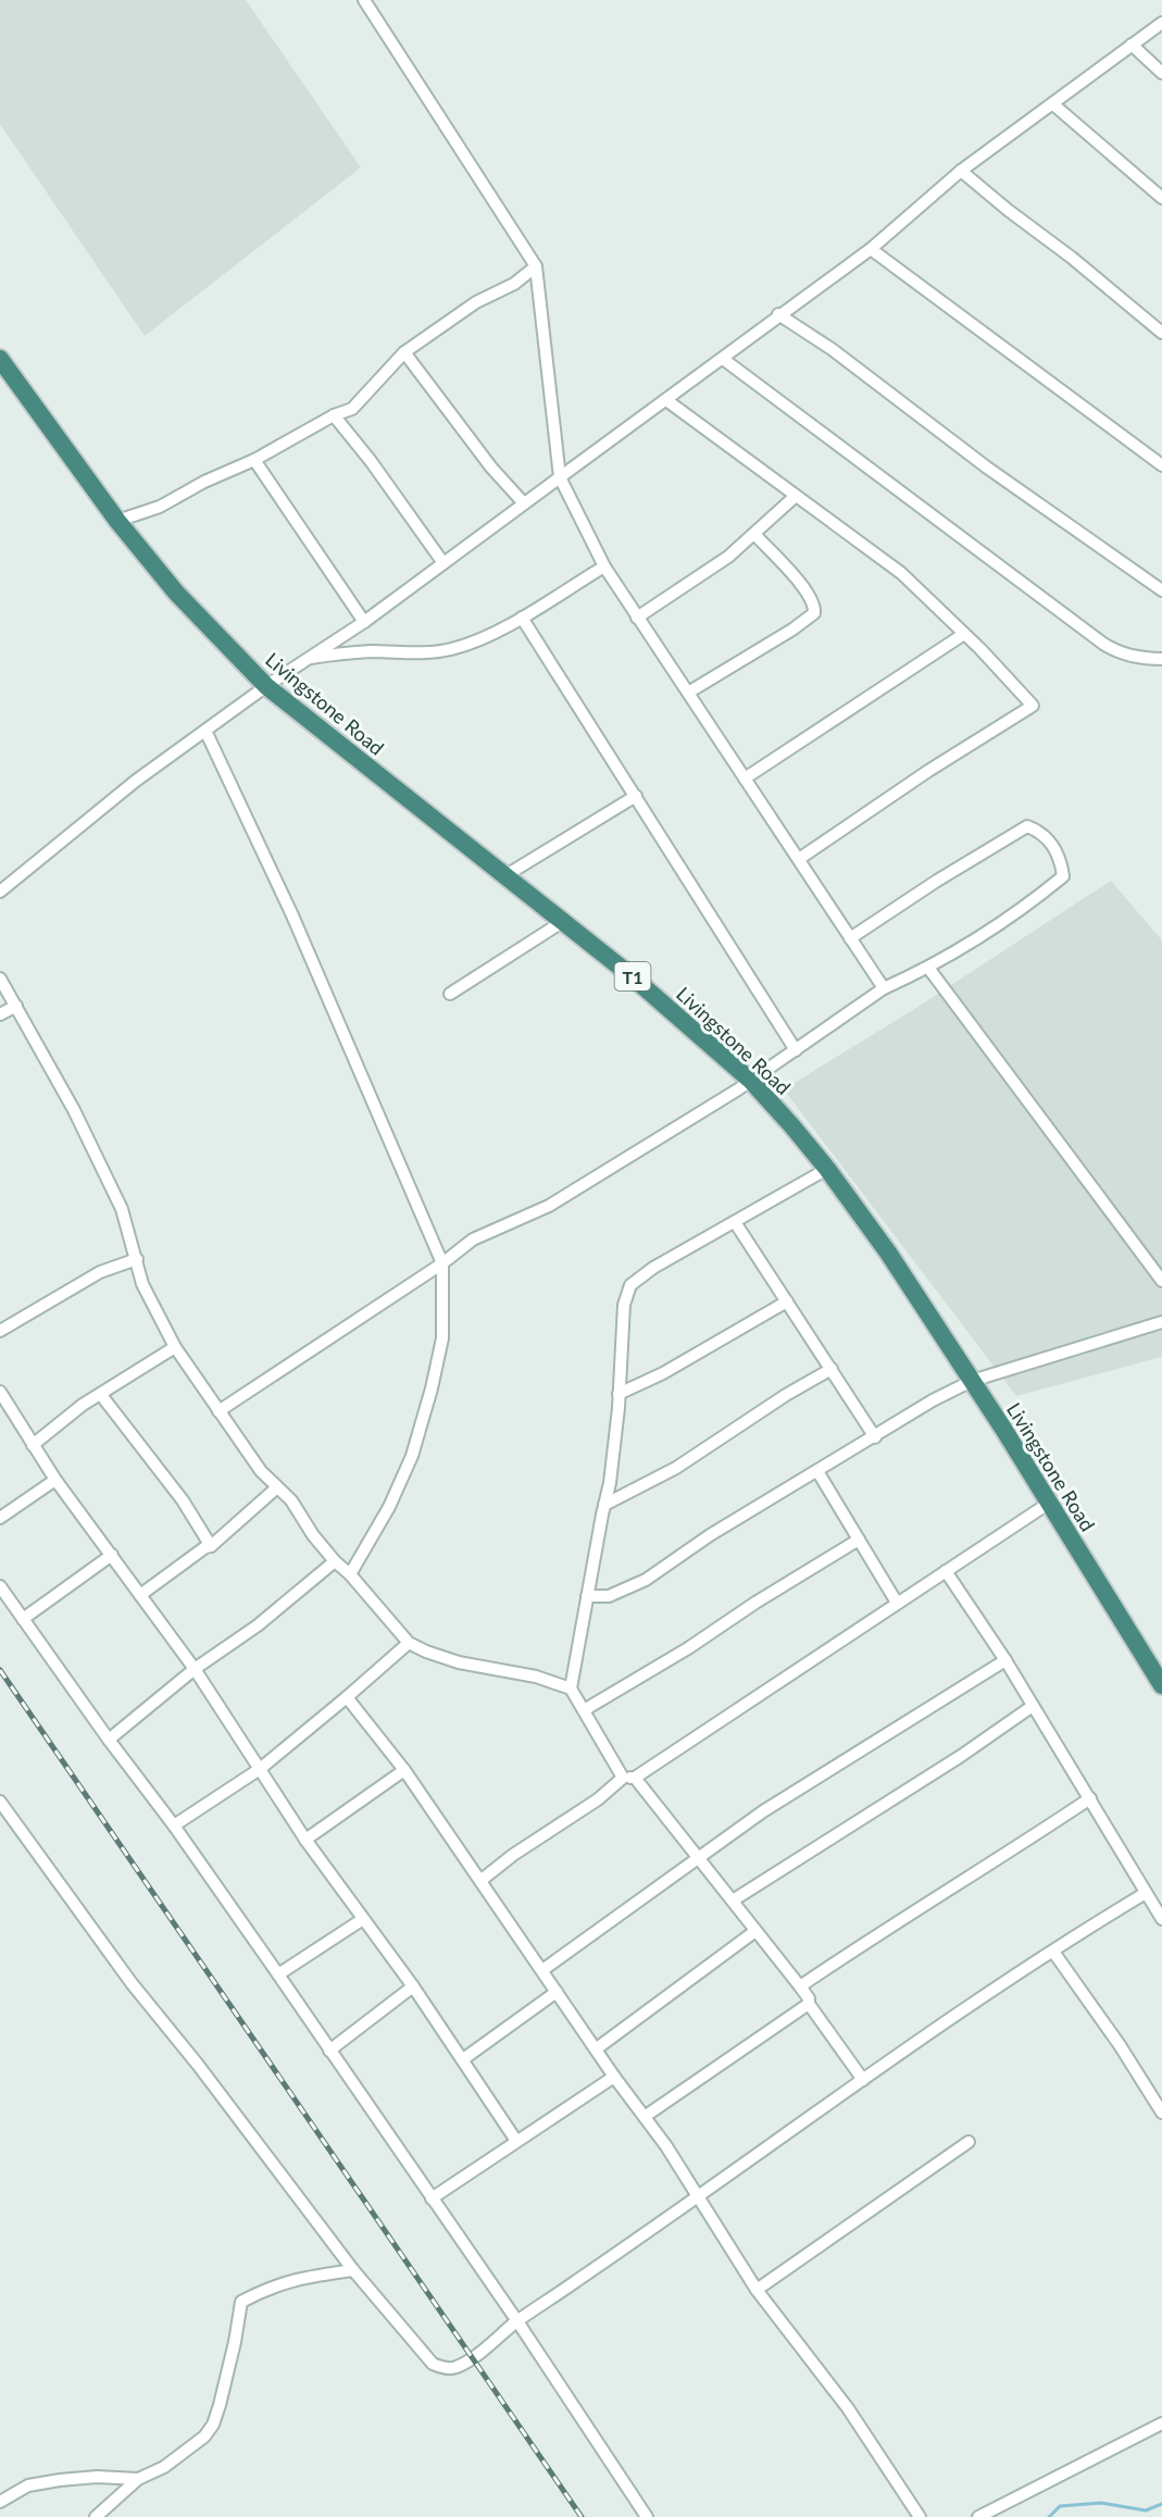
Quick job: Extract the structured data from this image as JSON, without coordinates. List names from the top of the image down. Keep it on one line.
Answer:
{"streets":{"highway":["Livingstone Road","T1"]}}
